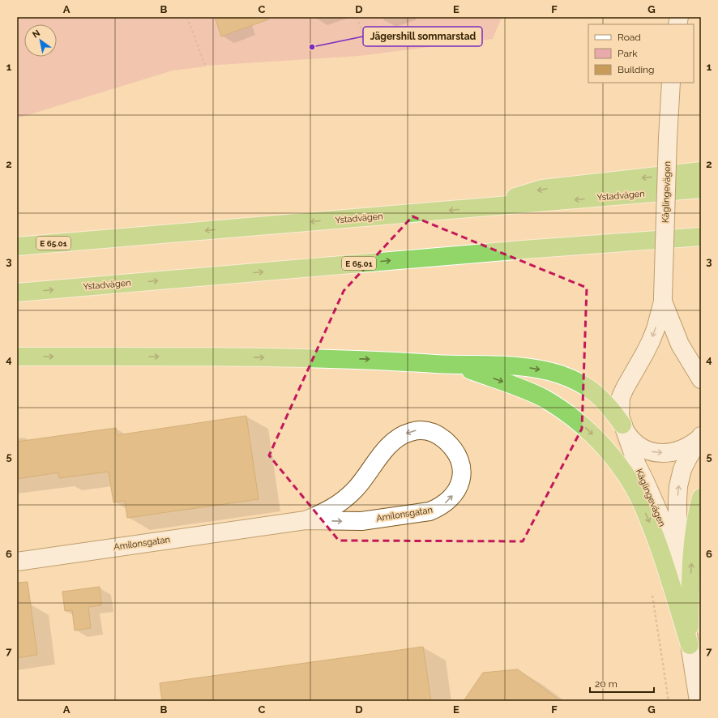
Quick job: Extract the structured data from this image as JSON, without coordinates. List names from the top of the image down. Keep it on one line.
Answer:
{"streets":{"highway":["Ystadvägen","E 65.01"],"main road":["Käglingevägen","Amilonsgatan"]},"places":["Jägershill sommarstad"],"legend":["Road","Park","Building"],"scale_bar":"20 m","north":"top left","grid":{"columns":["A","B","C","D","E","F","G"],"rows":["1","2","3","4","5","6","7"]}}
